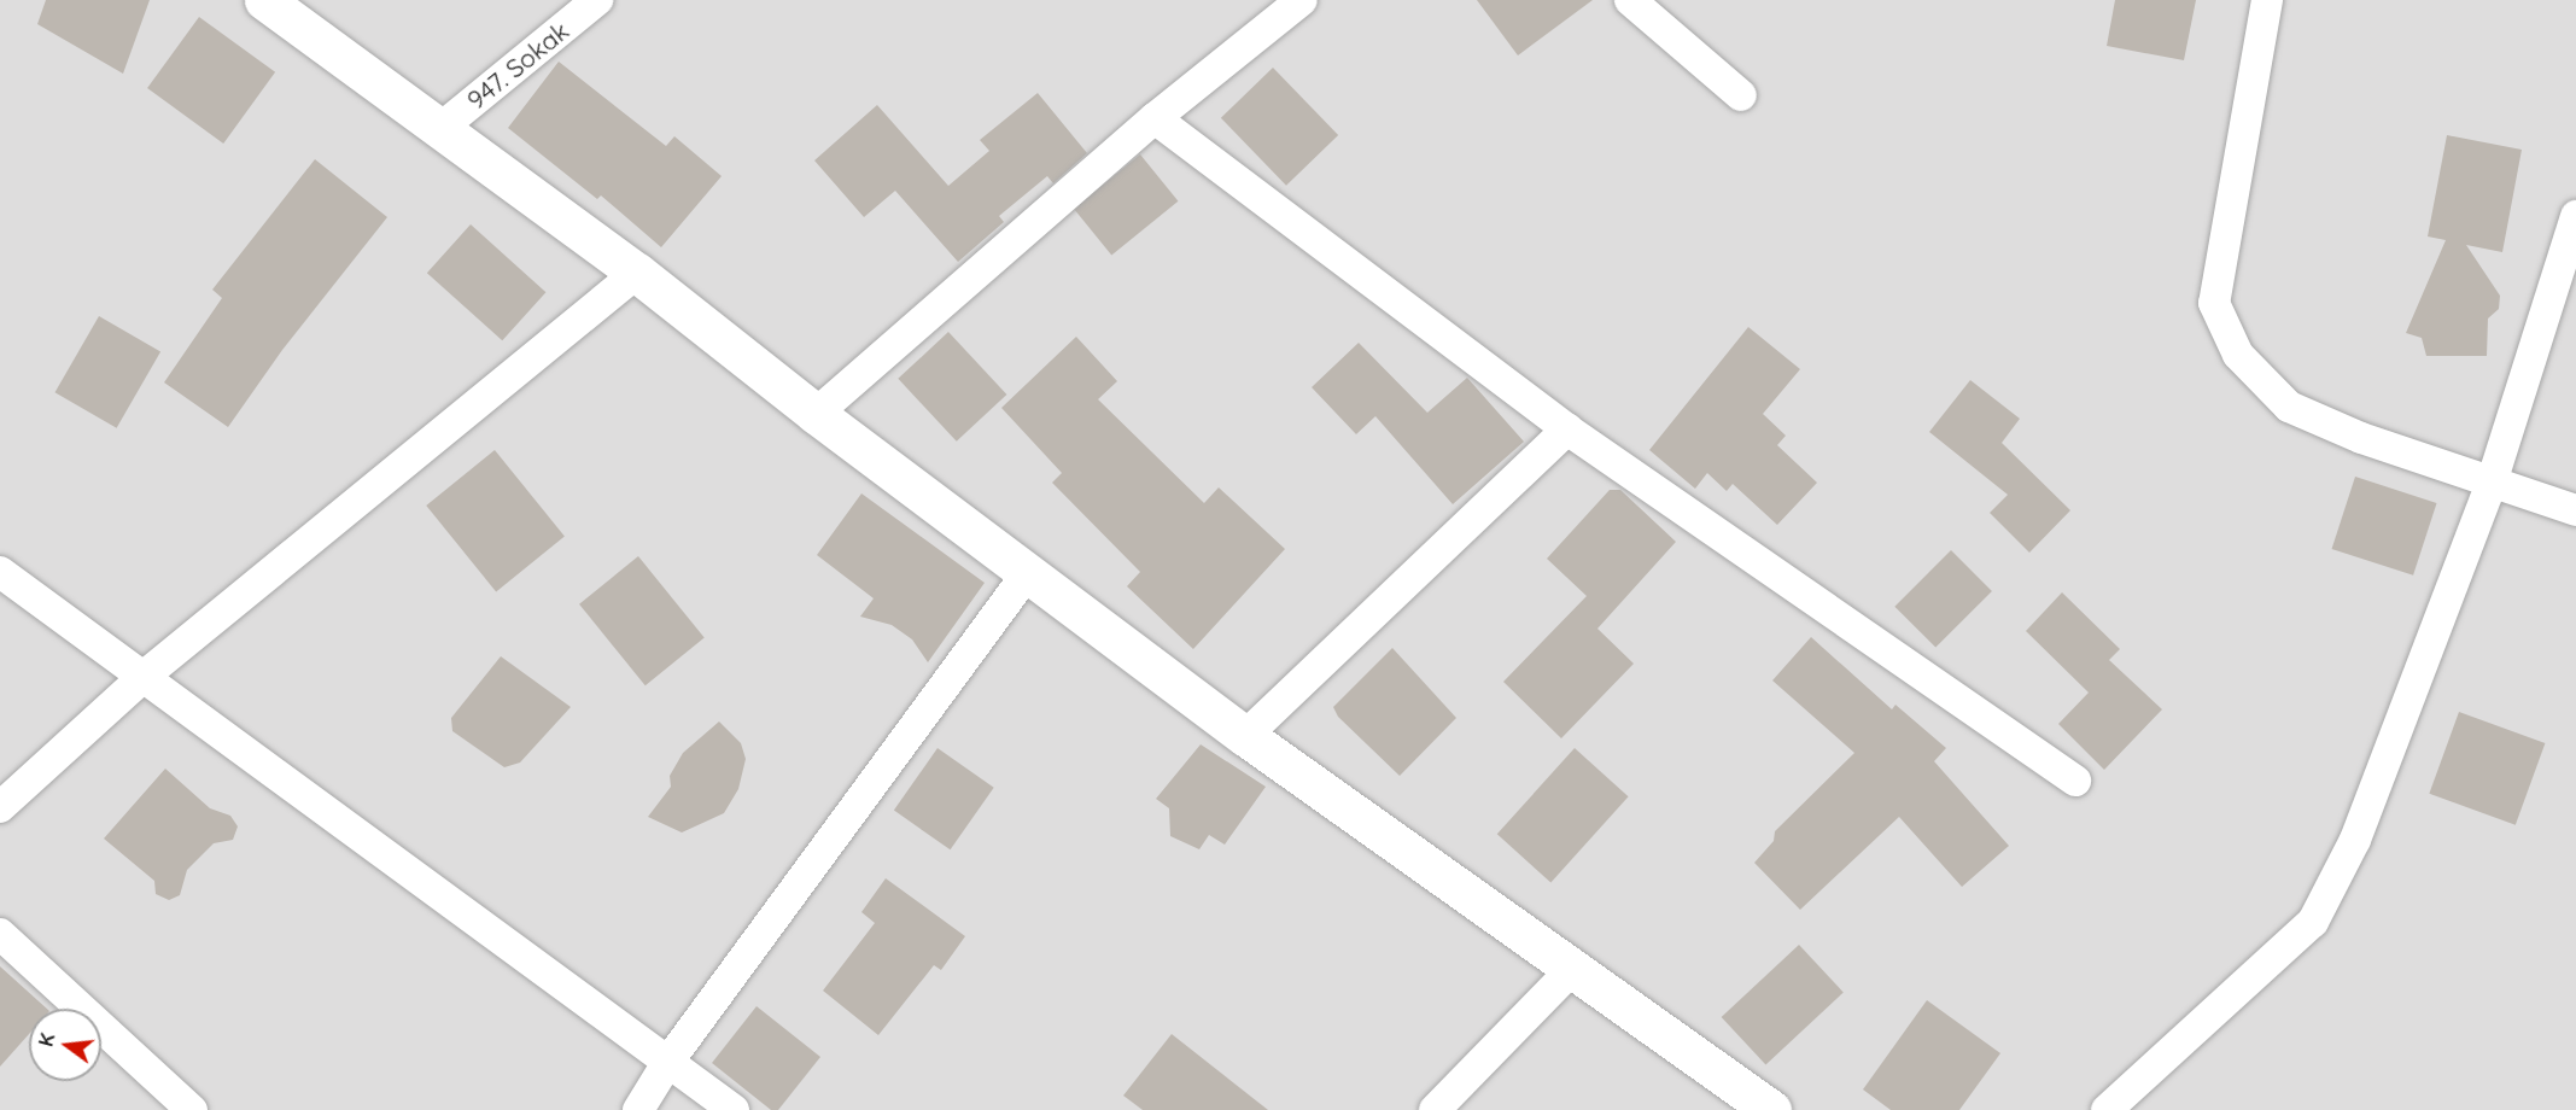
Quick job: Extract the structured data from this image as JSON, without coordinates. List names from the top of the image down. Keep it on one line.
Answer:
{"streets":{"street":["947. Sokak"]},"north":"left"}
